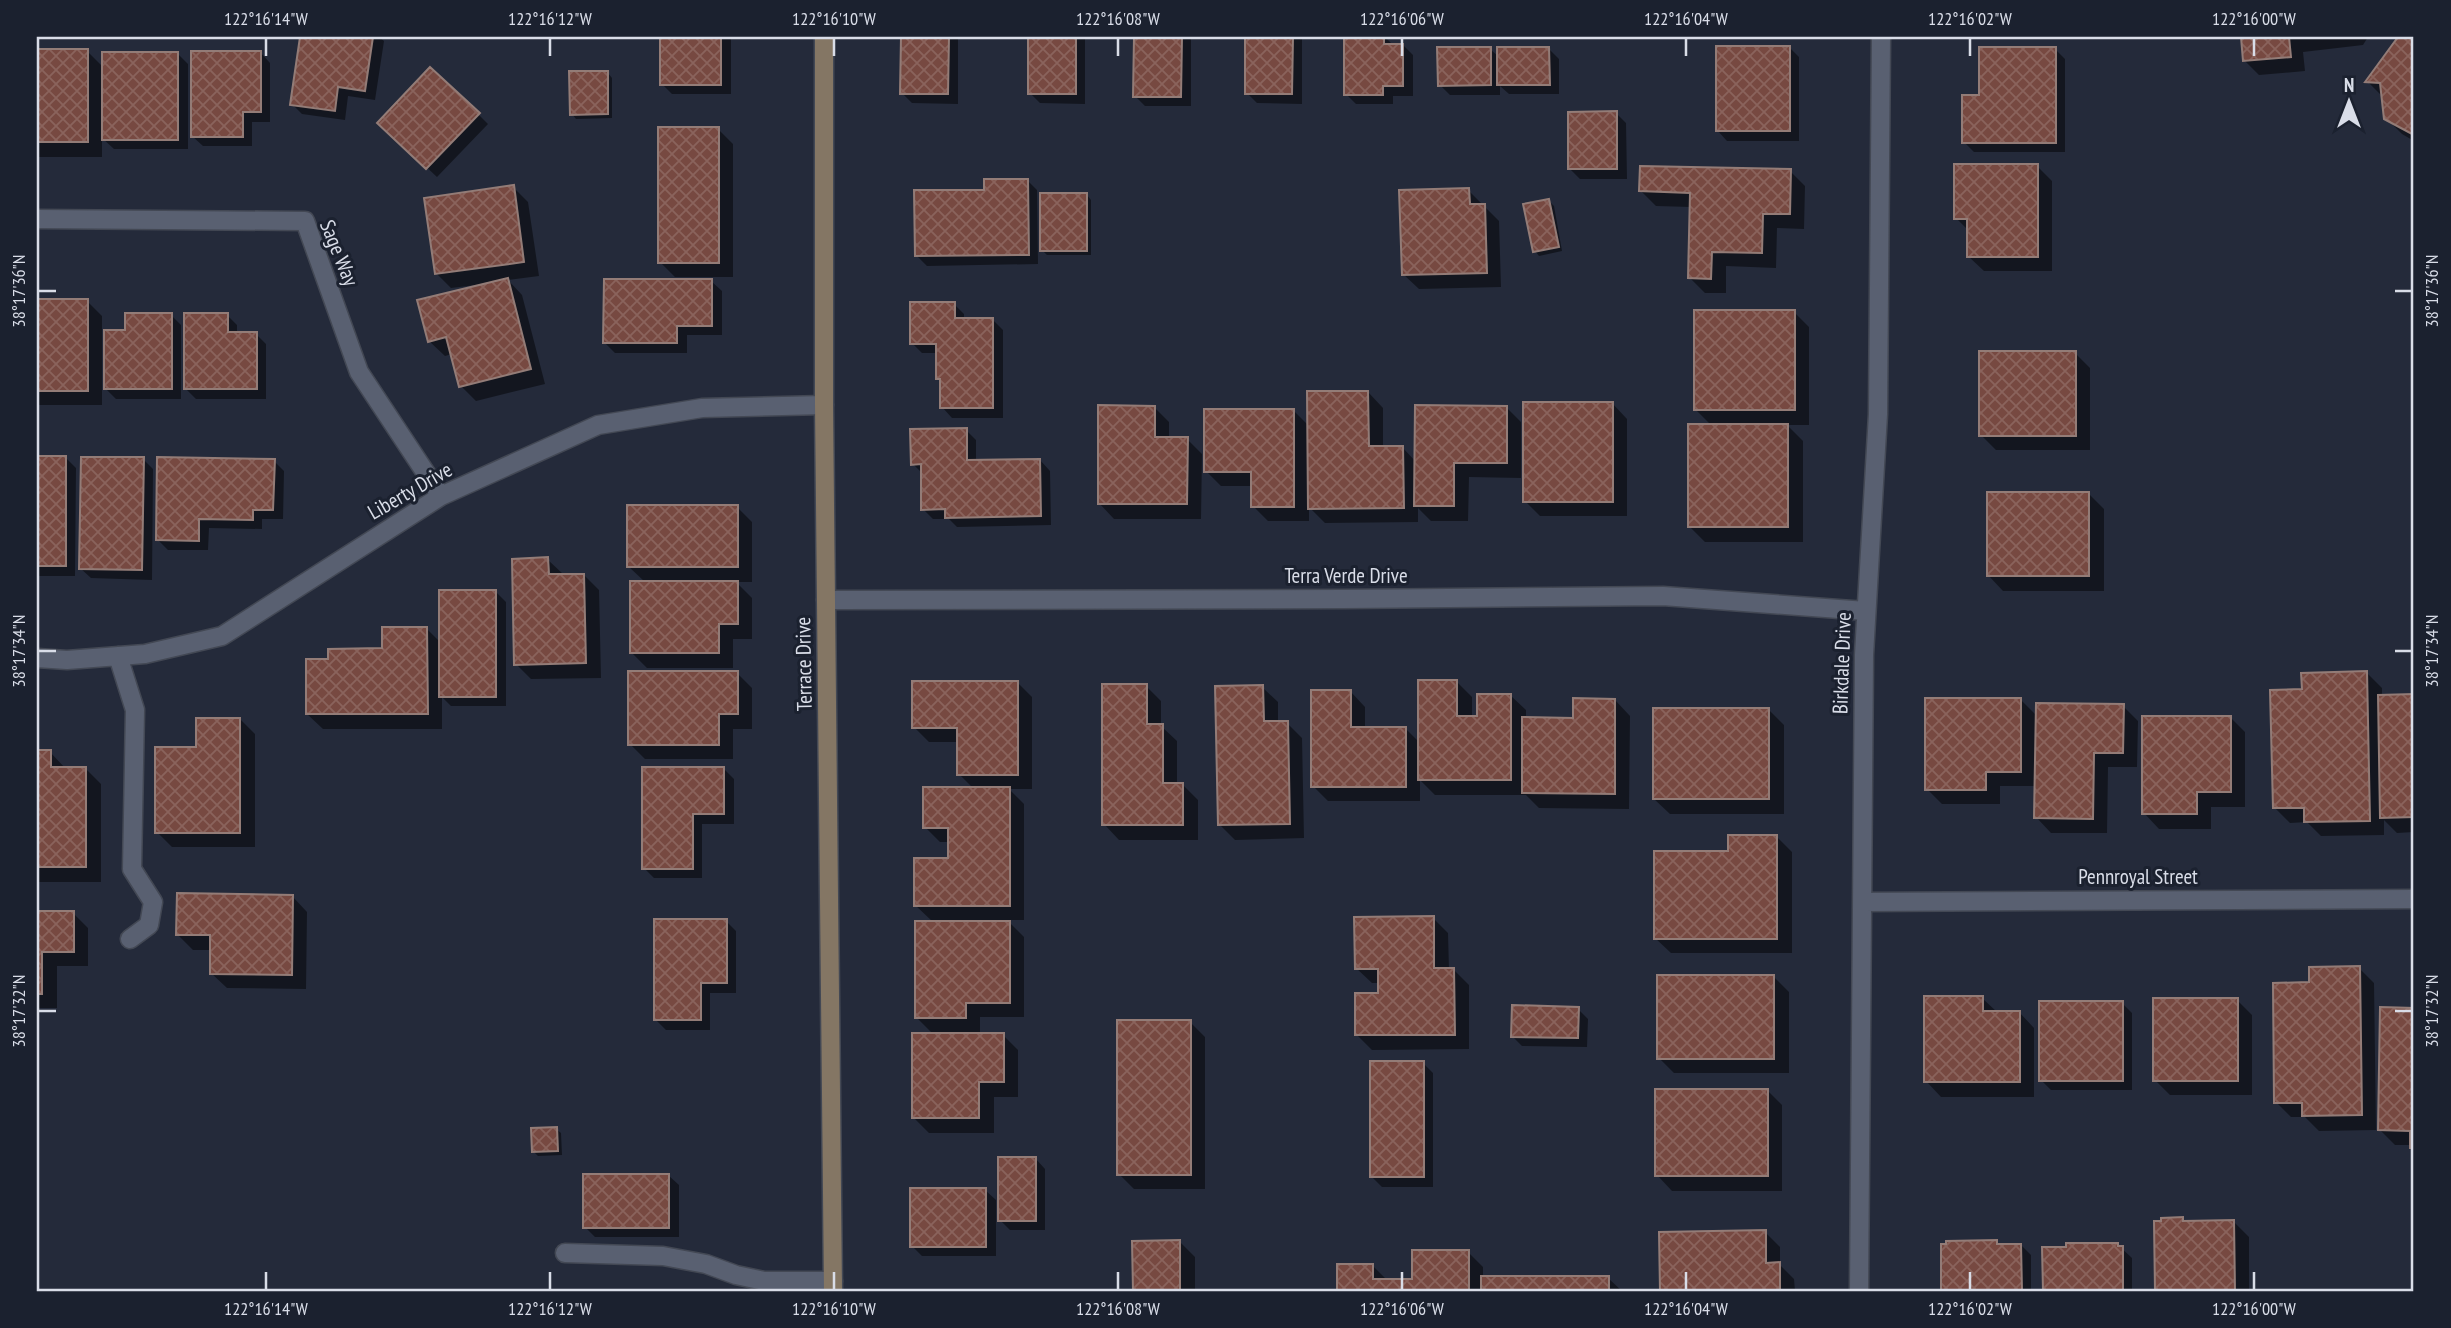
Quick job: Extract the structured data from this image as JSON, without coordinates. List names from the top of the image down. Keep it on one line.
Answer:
{"streets":{"street":["Sage Way","Liberty Drive","Terra Verde Drive","Birkdale Drive","Terrace Drive","Pennroyal Street"]},"crossings":[["Sage Way","Liberty Drive"],["Liberty Drive","Terrace Drive"],["Terra Verde Drive","Birkdale Drive"],["Terra Verde Drive","Terrace Drive"],["Birkdale Drive","Pennroyal Street"]],"north":"top","coordinates":["122°16'14\"W","122°16'12\"W","122°16'10\"W","122°16'08\"W","122°16'06\"W","122°16'04\"W","122°16'02\"W","122°16'00\"W","38°17'36\"N","38°17'34\"N","38°17'32\"N"]}
